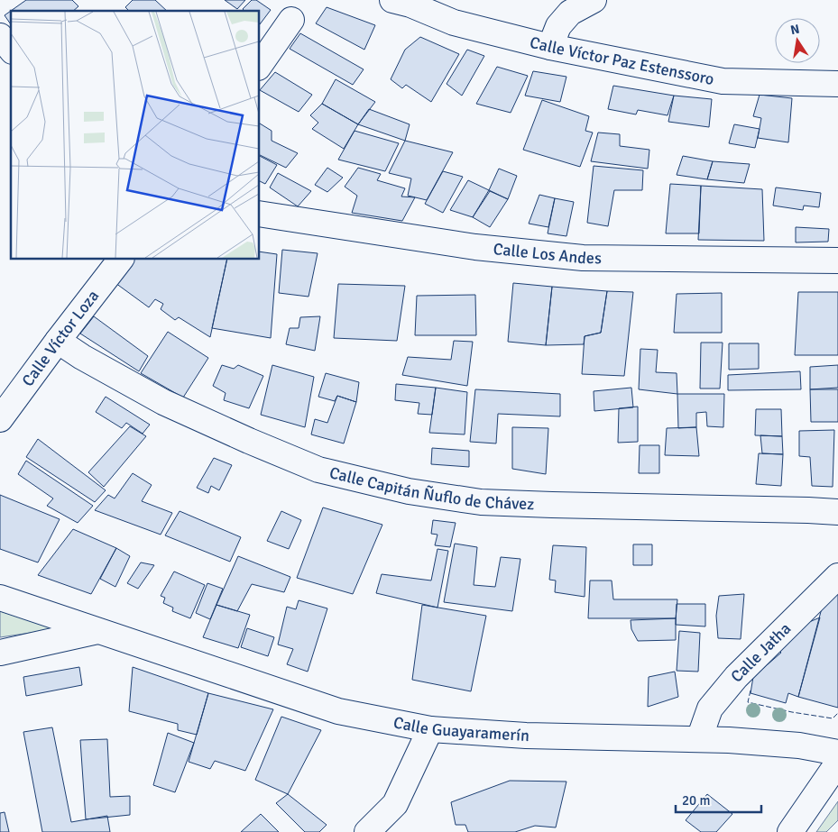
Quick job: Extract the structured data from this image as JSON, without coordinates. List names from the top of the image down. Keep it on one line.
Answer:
{"streets":{"street":["Calle Víctor Paz Estenssoro","Calle Los Andes","Calle Víctor Loza","Calle Capitán Ñuflo de Chávez","Calle Jatha","Calle Guayaramerín"]},"crossings":[["Calle Víctor Loza","Calle Capitán Ñuflo de Chávez"],["Calle Jatha","Calle Guayaramerín"]],"scale_bar":"20 m","north":"top"}
